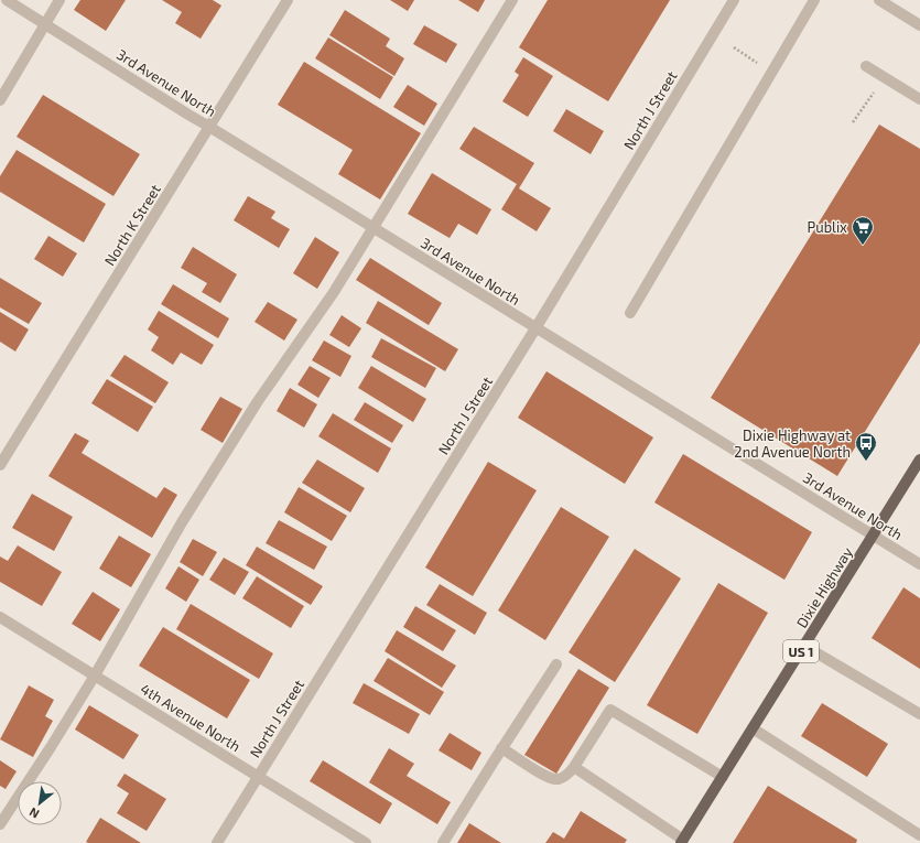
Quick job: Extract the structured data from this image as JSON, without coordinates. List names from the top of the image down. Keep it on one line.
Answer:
{"streets":{"main road":["Dixie Highway","US 1"],"street":["3rd Avenue North","North J Street","North K Street","4th Avenue North"]},"crossings":[["3rd Avenue North","North J Street"],["3rd Avenue North","North K Street"],["3rd Avenue North","Dixie Highway"],["North J Street","4th Avenue North"]],"places":{"supermarket":["Publix"],"bus stop":["Dixie Highway at 2nd Avenue North"]},"north":"bottom left"}
